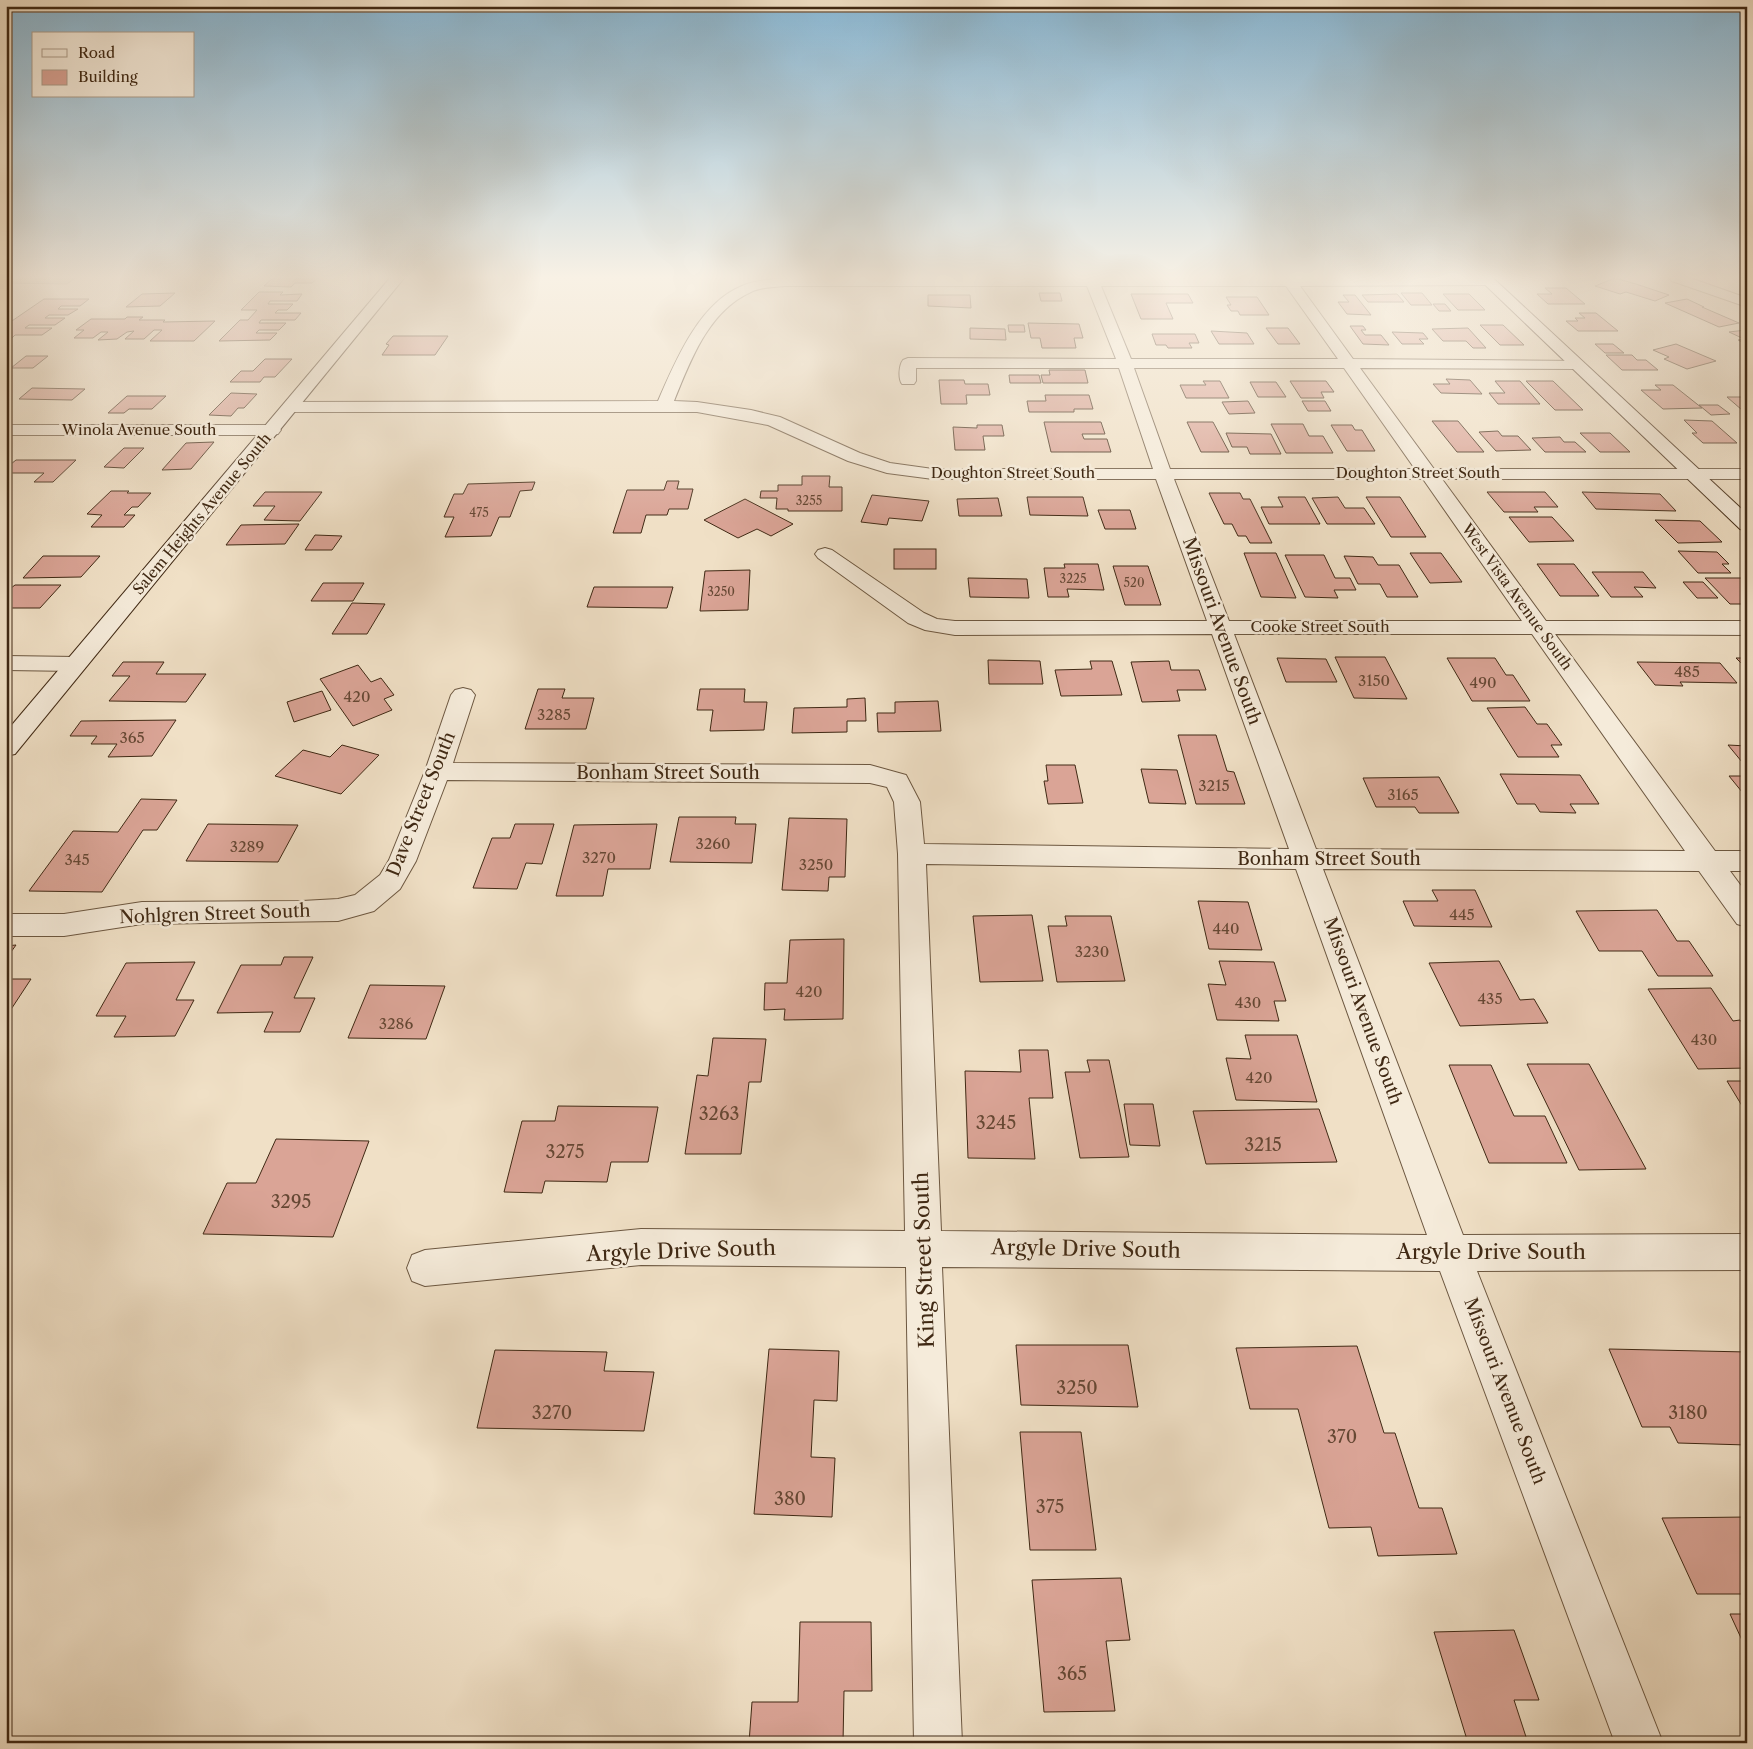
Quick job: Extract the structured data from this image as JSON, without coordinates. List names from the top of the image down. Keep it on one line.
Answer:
{"streets":{"street":["Winola Avenue South","Doughton Street South","Salem Heights Avenue South","West Vista Avenue South","Cooke Street South","Missouri Avenue South","Bonham Street South","Dave Street South","Nohlgren Street South","Argyle Drive South","King Street South"]},"crossings":[["Winola Avenue South","Salem Heights Avenue South"],["Doughton Street South","Salem Heights Avenue South"],["Doughton Street South","West Vista Avenue South"],["Doughton Street South","Missouri Avenue South"],["West Vista Avenue South","Cooke Street South"],["West Vista Avenue South","Bonham Street South"],["Cooke Street South","Missouri Avenue South"],["Missouri Avenue South","Bonham Street South"],["Missouri Avenue South","Argyle Drive South"],["Bonham Street South","Dave Street South"],["Bonham Street South","King Street South"],["Dave Street South","Nohlgren Street South"],["Argyle Drive South","King Street South"]],"house_numbers":["3255","475","3225","520","3250","485","3150","490","420","3285","365","3215","3165","3260","3289","3270","345","3250","445","440","3230","420","435","430","3286","430","420","3263","3245","3215","3275","3295","3250","3270","3180","370","380","375","365"],"legend":["Road","Building"]}
